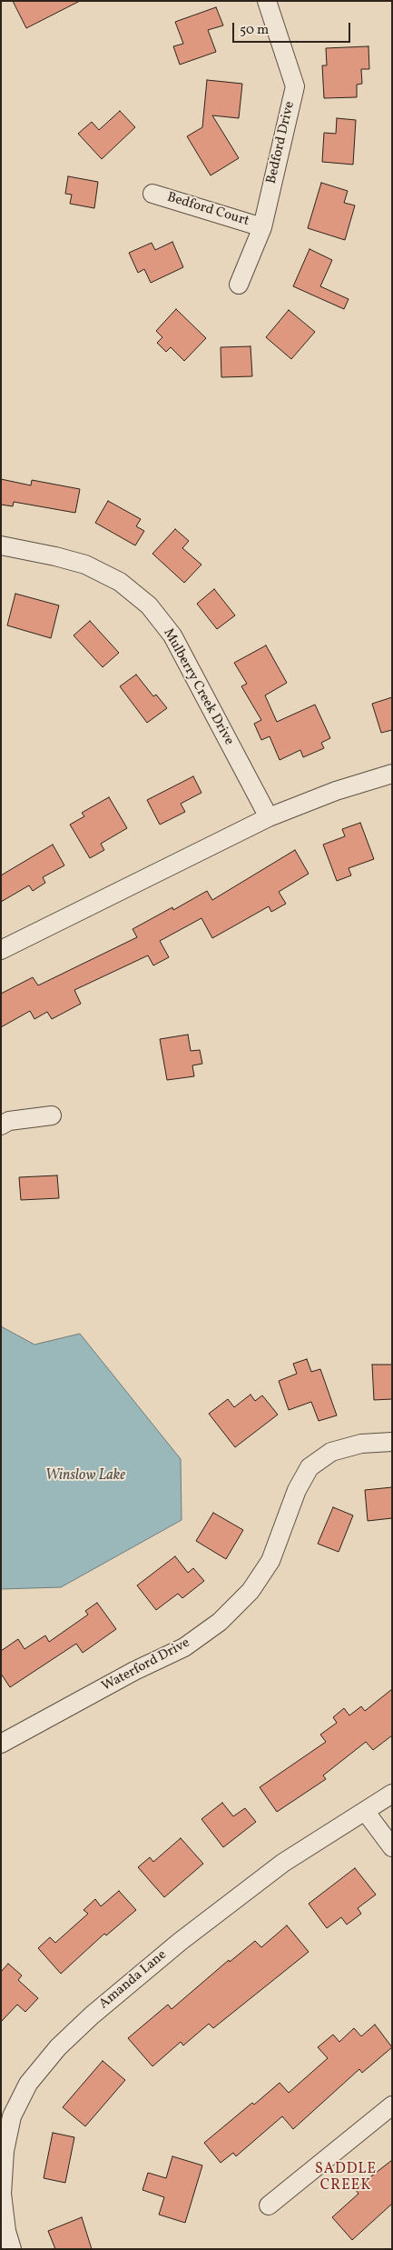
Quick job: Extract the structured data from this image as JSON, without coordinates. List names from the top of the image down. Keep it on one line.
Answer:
{"streets":{"street":["Bedford Drive","Bedford Court","Mulberry Creek Drive","Waterford Drive","Amanda Lane"]},"crossings":[["Bedford Drive","Bedford Court"]],"districts":["SADDLE CREEK"],"water":["Winslow Lake"],"scale_bar":"50 m"}
